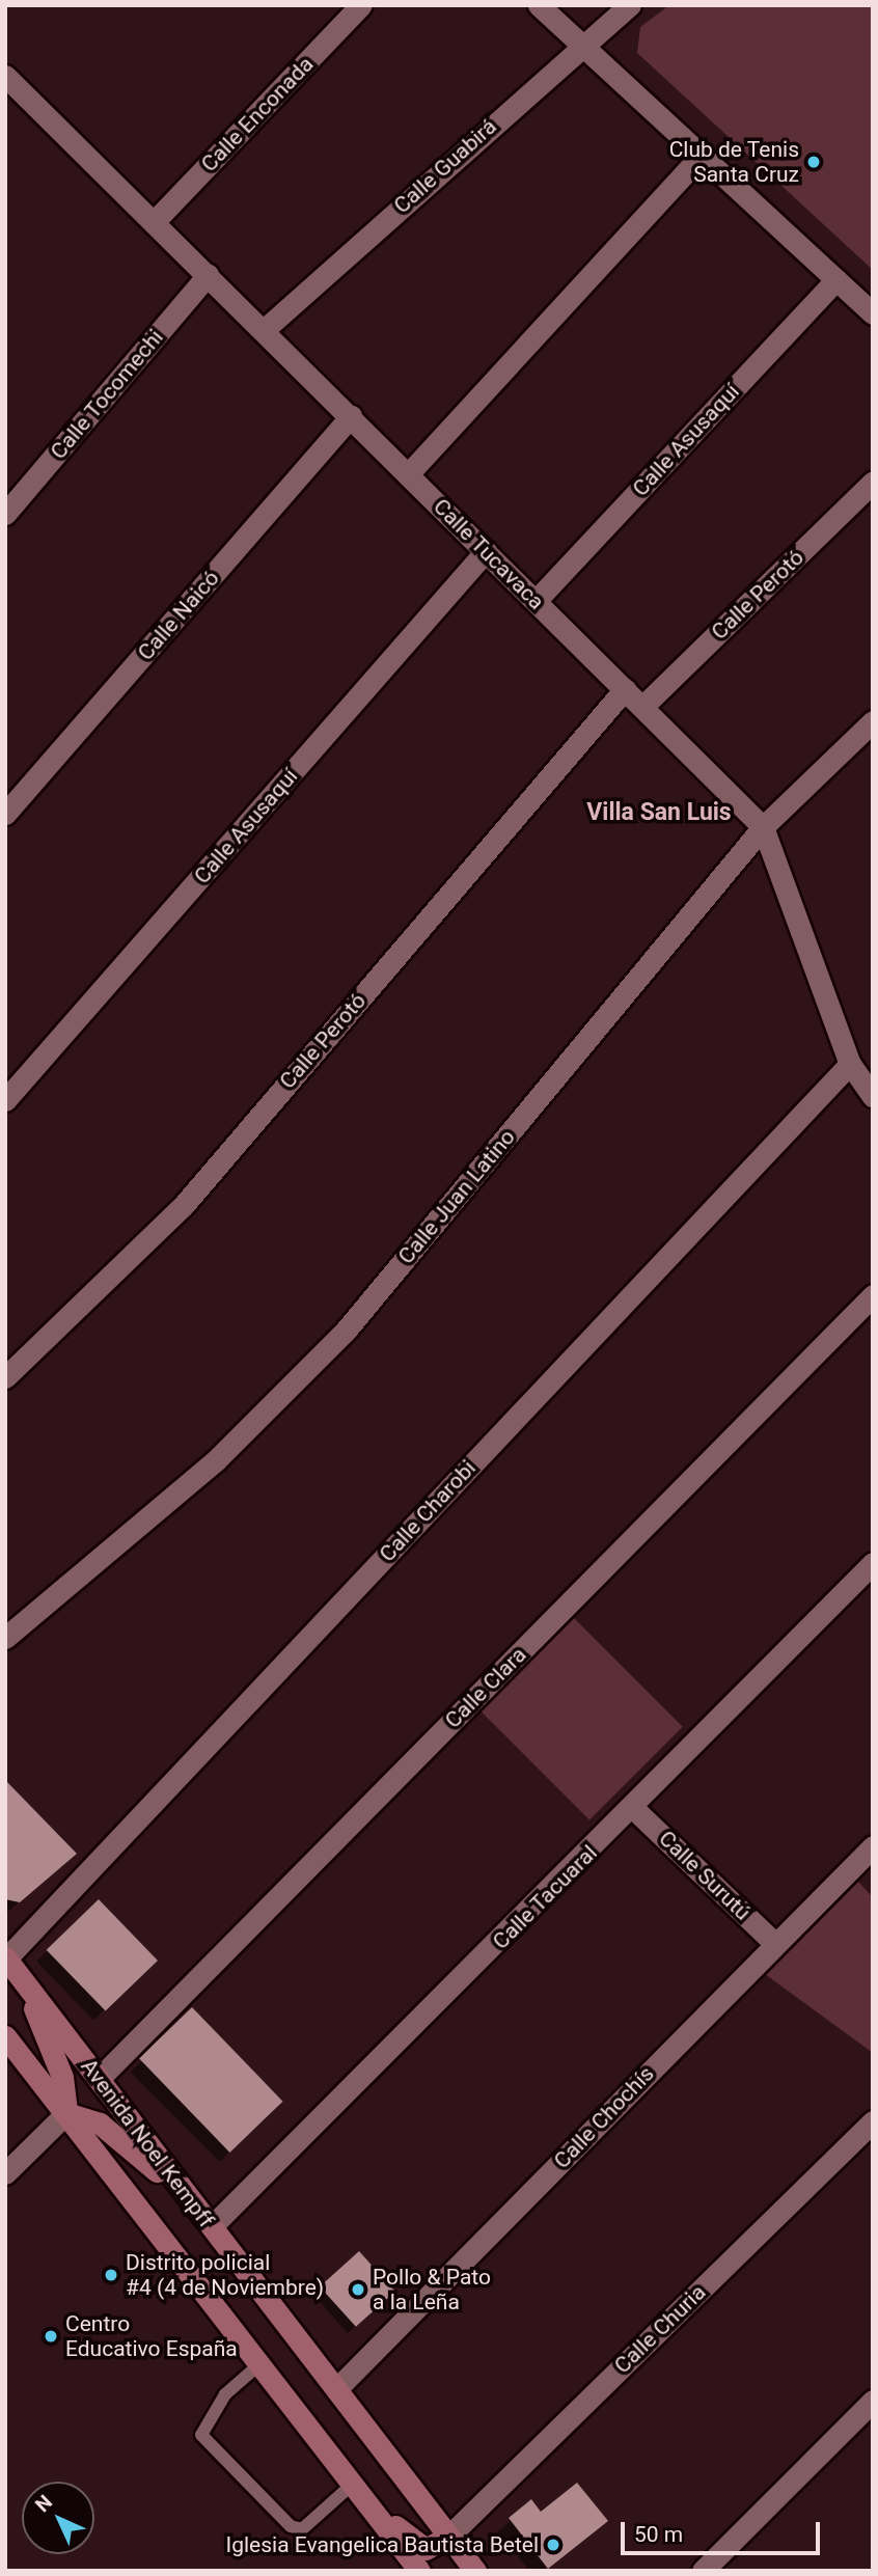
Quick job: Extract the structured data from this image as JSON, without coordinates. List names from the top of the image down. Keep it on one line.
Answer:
{"streets":{"main road":["Avenida Noel Kempff"],"street":["Calle Enconada","Calle Guabirá","Calle Tocomechi","Calle Asusaquí","Calle Tucavaca","Calle Perotó","Calle Naicó","Calle Juan Latino","Calle Charobi","Calle Clara","Calle Surutú","Calle Tacuaral","Calle Chochís","Calle Churia"]},"crossings":[["Calle Enconada","Calle Tucavaca"],["Calle Guabirá","Calle Tucavaca"],["Calle Tocomechi","Calle Tucavaca"],["Calle Asusaquí","Calle Tucavaca"],["Calle Tucavaca","Calle Perotó"],["Calle Tucavaca","Calle Naicó"],["Calle Tucavaca","Calle Juan Latino"],["Calle Tucavaca","Calle Charobi"],["Calle Charobi","Avenida Noel Kempff"],["Calle Clara","Avenida Noel Kempff"],["Calle Surutú","Calle Tacuaral"],["Calle Surutú","Calle Chochís"],["Calle Tacuaral","Avenida Noel Kempff"],["Calle Chochís","Avenida Noel Kempff"],["Avenida Noel Kempff","Calle Churia"]],"districts":["Villa San Luis"],"places":["Club de Tenis Santa Cruz","Distrito policial #4 (4 de Noviembre)","Pollo & Pato a la Leña","Centro Educativo España","Iglesia Evangelica Bautista Betel"],"scale_bar":"50 m","north":"top left"}
